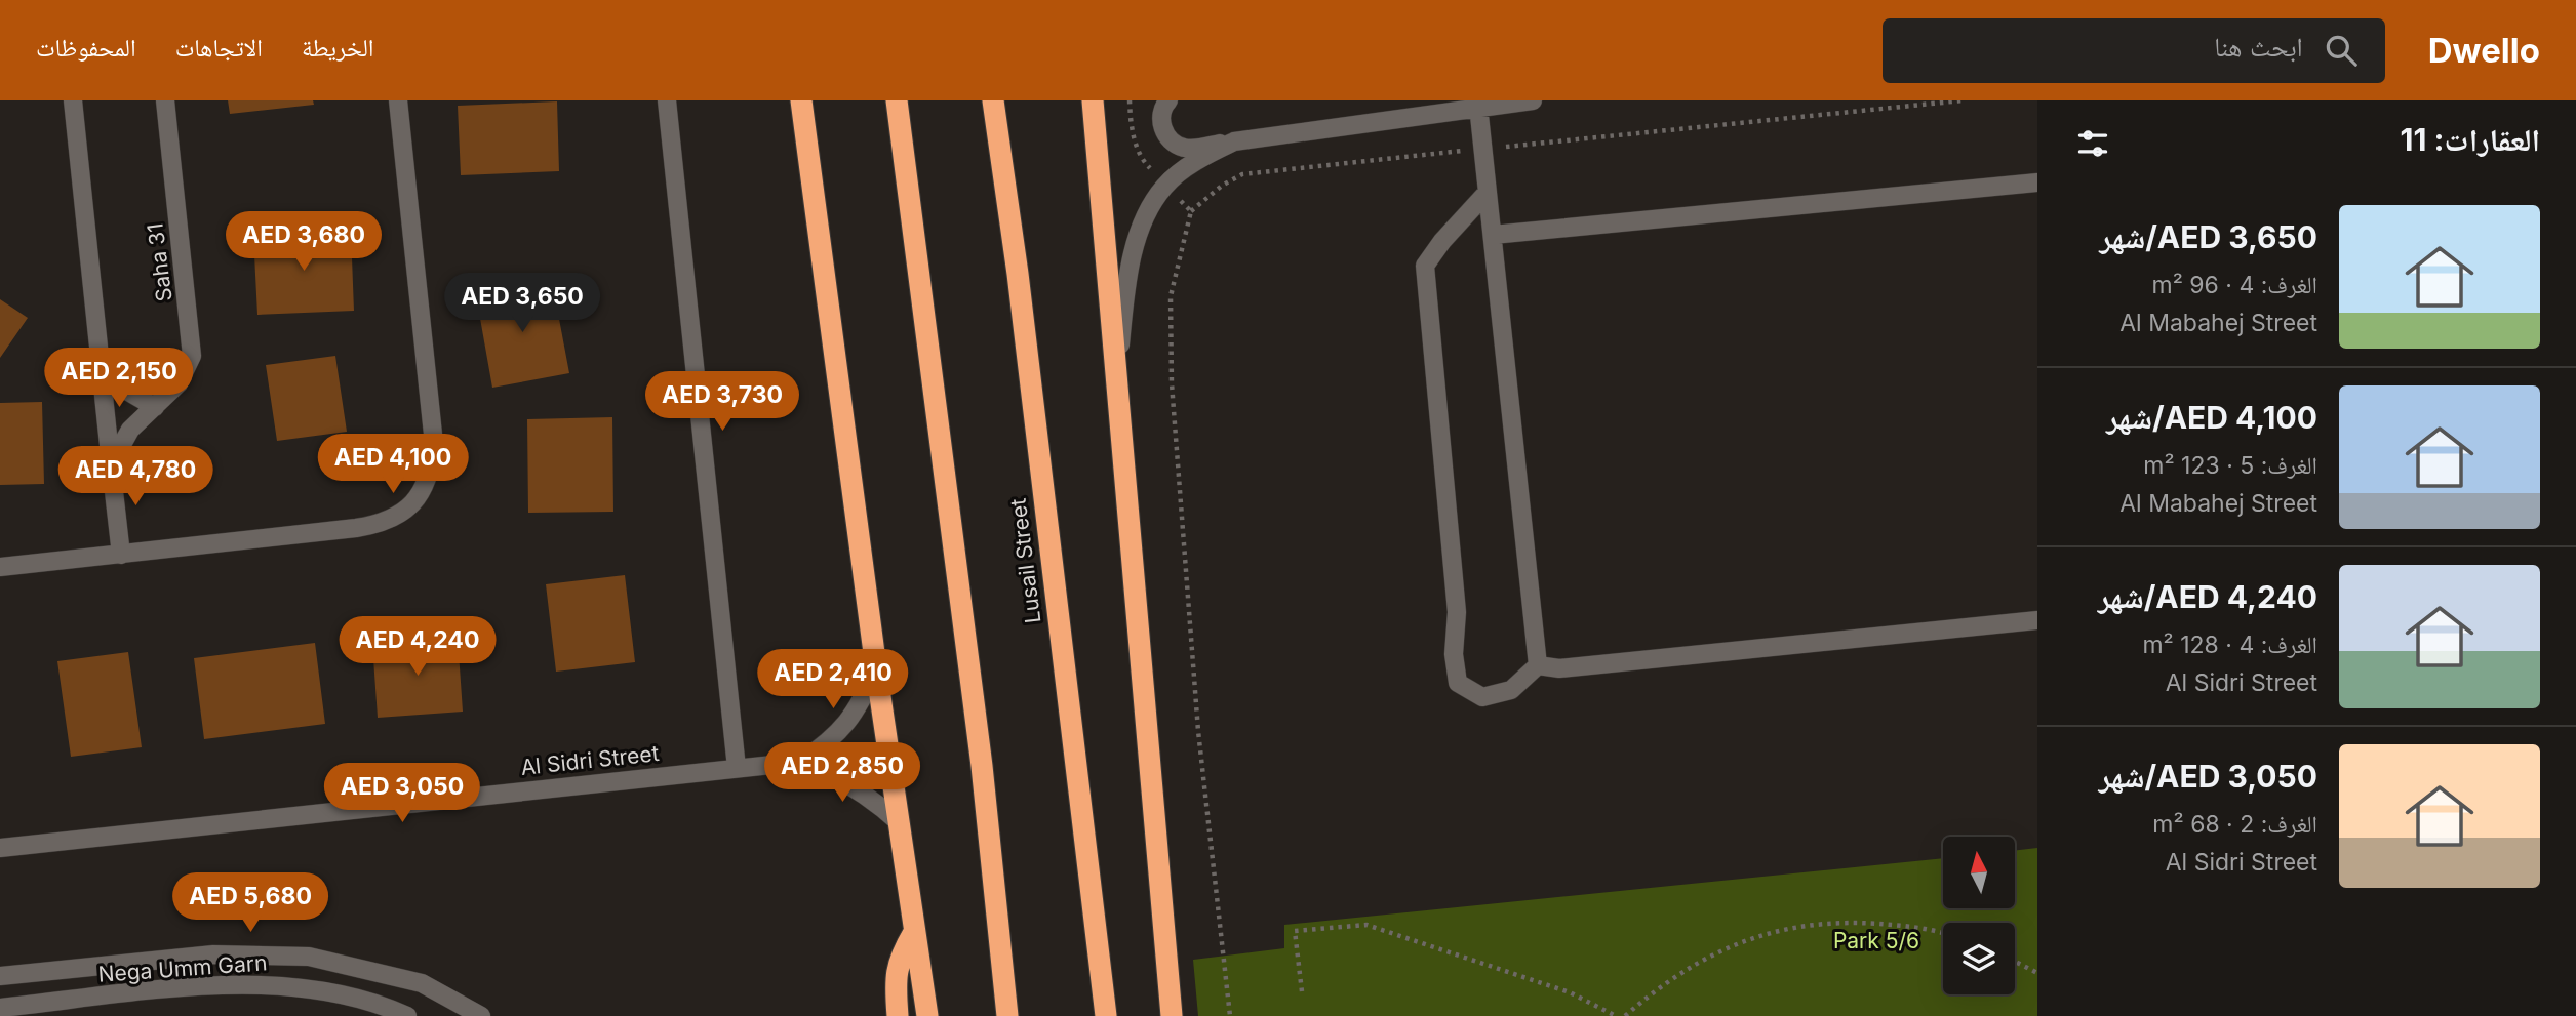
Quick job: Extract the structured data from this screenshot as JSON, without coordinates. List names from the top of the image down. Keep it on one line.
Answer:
{"streets":{"highway":["Lusail Street"],"street":["Saha 31","Al Sidri Street","Nega Umm Garn"]},"parks":["Park 5/6"],"north":"top","page":{"header":"Dwello","search":"ابحث هنا","nav":["الخريطة","الاتجاهات","المحفوظات"],"heading":"العقارات: 11","list":[{"name":"AED 3,650/شهر","note":"الغرف: 4 · 96 m² · Al Mabahej Street"},{"name":"AED 4,100/شهر","note":"الغرف: 5 · 123 m² · Al Mabahej Street"},{"name":"AED 4,240/شهر","note":"الغرف: 4 · 128 m² · Al Sidri Street"},{"name":"AED 3,050/شهر","note":"الغرف: 2 · 68 m² · Al Sidri Street"}],"price":["AED 3,680","AED 3,650","AED 2,150","AED 3,730","AED 4,100","AED 4,780","AED 4,240","AED 2,410","AED 2,850","AED 3,050","AED 5,680"]}}
